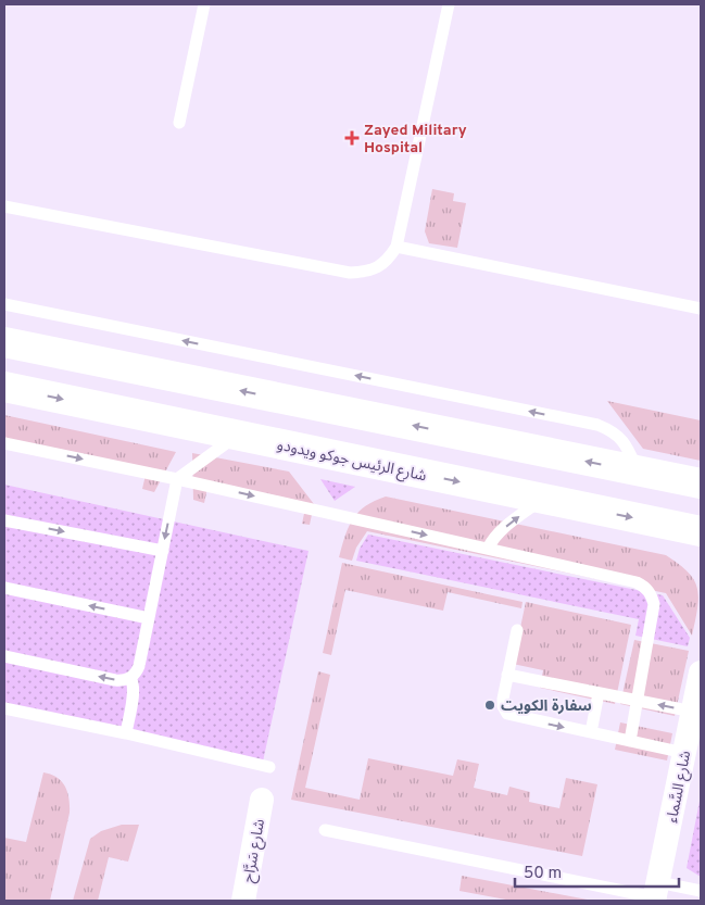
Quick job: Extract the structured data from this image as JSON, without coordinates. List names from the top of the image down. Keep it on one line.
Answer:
{"streets":{"street":["شارع الرئيس جوكو ويدودو","شارع السَّماء","شارع سَرَّاح"]},"places":{"health":["Zayed Military Hospital"],"other":["سفارة الكويت"]},"scale_bar":"50 m"}
